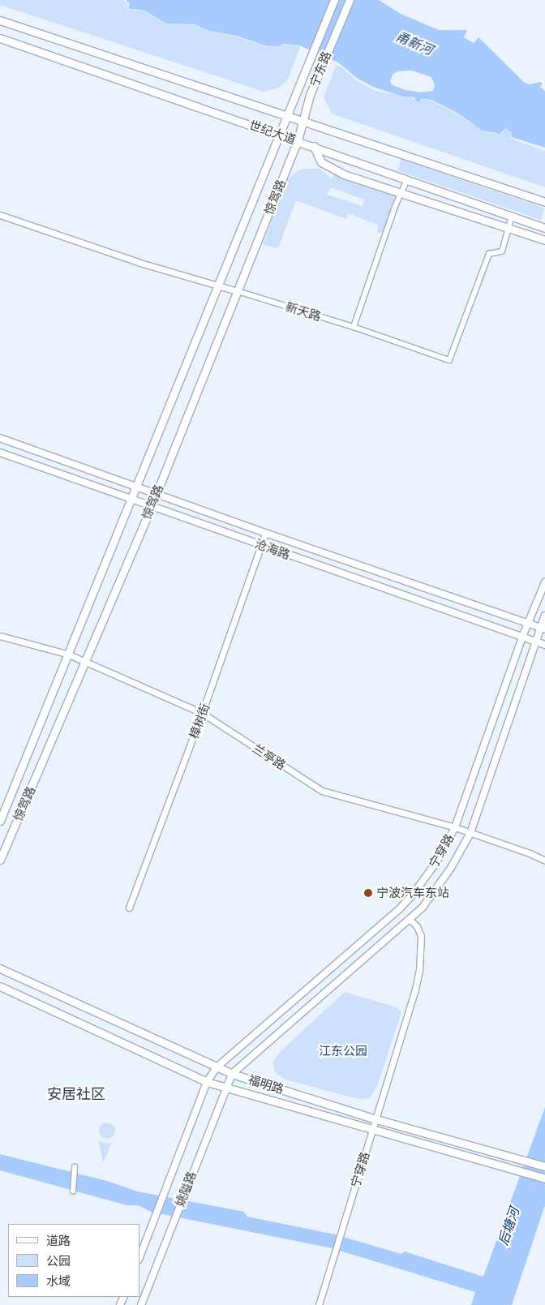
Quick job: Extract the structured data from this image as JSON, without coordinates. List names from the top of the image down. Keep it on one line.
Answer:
{"streets":{"main road":["宁东路","世纪大道","惊驾路","沧海路","宁穿路","福明路","姚隘路"],"street":["新天路","樟树街","兰亭路"]},"crossings":[["宁东路","世纪大道"],["宁东路","惊驾路"],["世纪大道","惊驾路"],["世纪大道","新天路"],["惊驾路","新天路"],["惊驾路","沧海路"],["惊驾路","兰亭路"],["沧海路","樟树街"],["沧海路","宁穿路"],["樟树街","兰亭路"],["兰亭路","宁穿路"],["宁穿路","福明路"],["宁穿路","姚隘路"],["福明路","姚隘路"]],"districts":["安居社区"],"water":["甬新河","后塘河"],"parks":["江东公园"],"places":["宁波汽车东站"],"legend":["道路","公园","水域"]}
